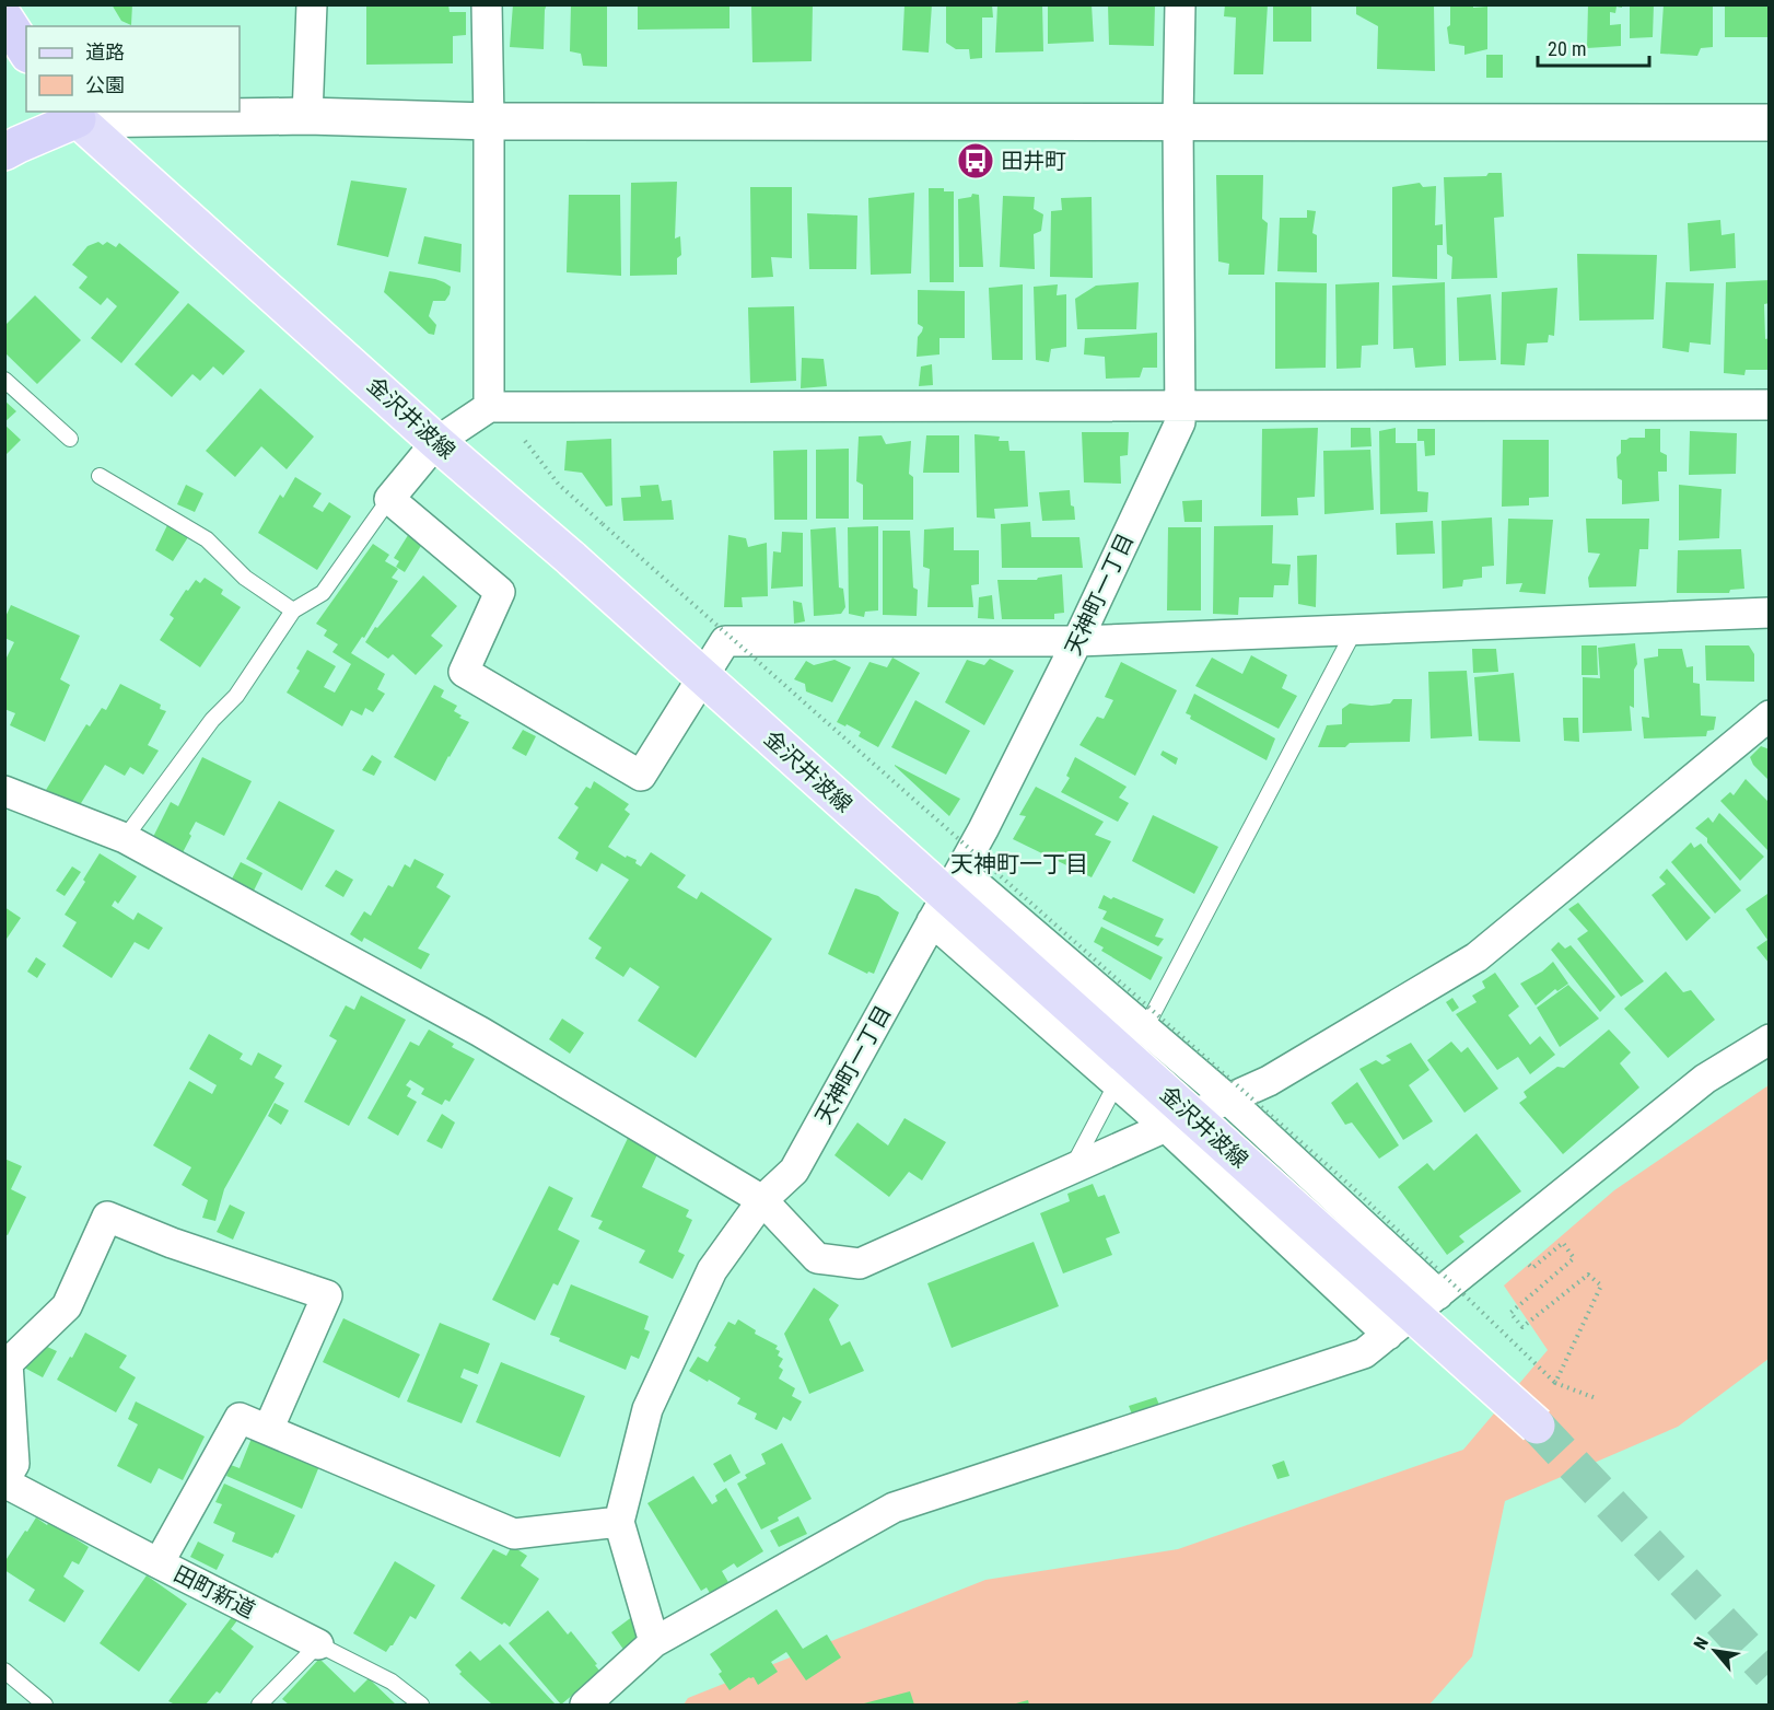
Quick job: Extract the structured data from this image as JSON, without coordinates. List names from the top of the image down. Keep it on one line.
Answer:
{"streets":{"main road":["金沢井波線"],"street":["天神町一丁目","田町新道"]},"districts":["天神町一丁目"],"places":{"bus stop":["田井町"]},"legend":["道路","公園"],"scale_bar":"20 m","north":"top left"}
